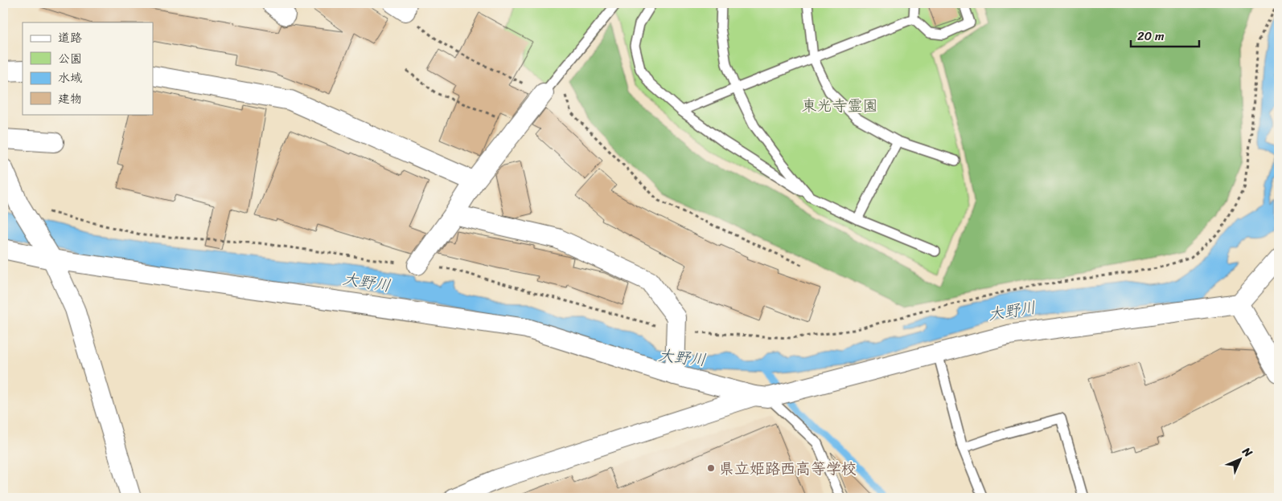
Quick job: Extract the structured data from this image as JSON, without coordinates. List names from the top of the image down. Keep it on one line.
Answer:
{"water":["大野川"],"parks":["東光寺霊園"],"places":["県立姫路西高等学校"],"legend":["道路","公園","水域","建物"],"scale_bar":"20 m","north":"top right"}
